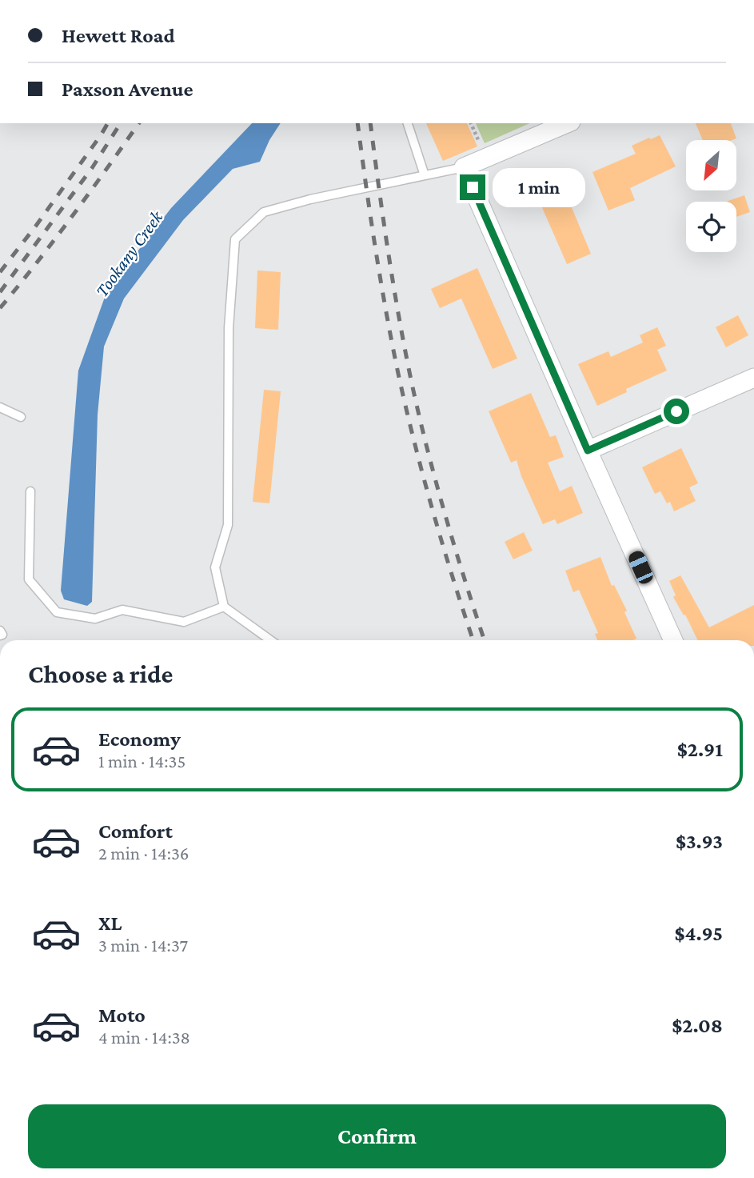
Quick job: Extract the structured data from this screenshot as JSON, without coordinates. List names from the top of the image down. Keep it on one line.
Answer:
{"water":["Tookany Creek"],"north":"bottom left","page":{"banner":["Hewett Road","Paxson Avenue"],"bubble":"1 min","heading":"Choose a ride","list":[{"name":"Economy","note":"1 min · 14:35","value":"$2.91"},{"name":"Comfort","note":"2 min · 14:36","value":"$3.93"},{"name":"XL","note":"3 min · 14:37","value":"$4.95"},{"name":"Moto","note":"4 min · 14:38","value":"$2.08"}],"buttons":"Confirm"}}
